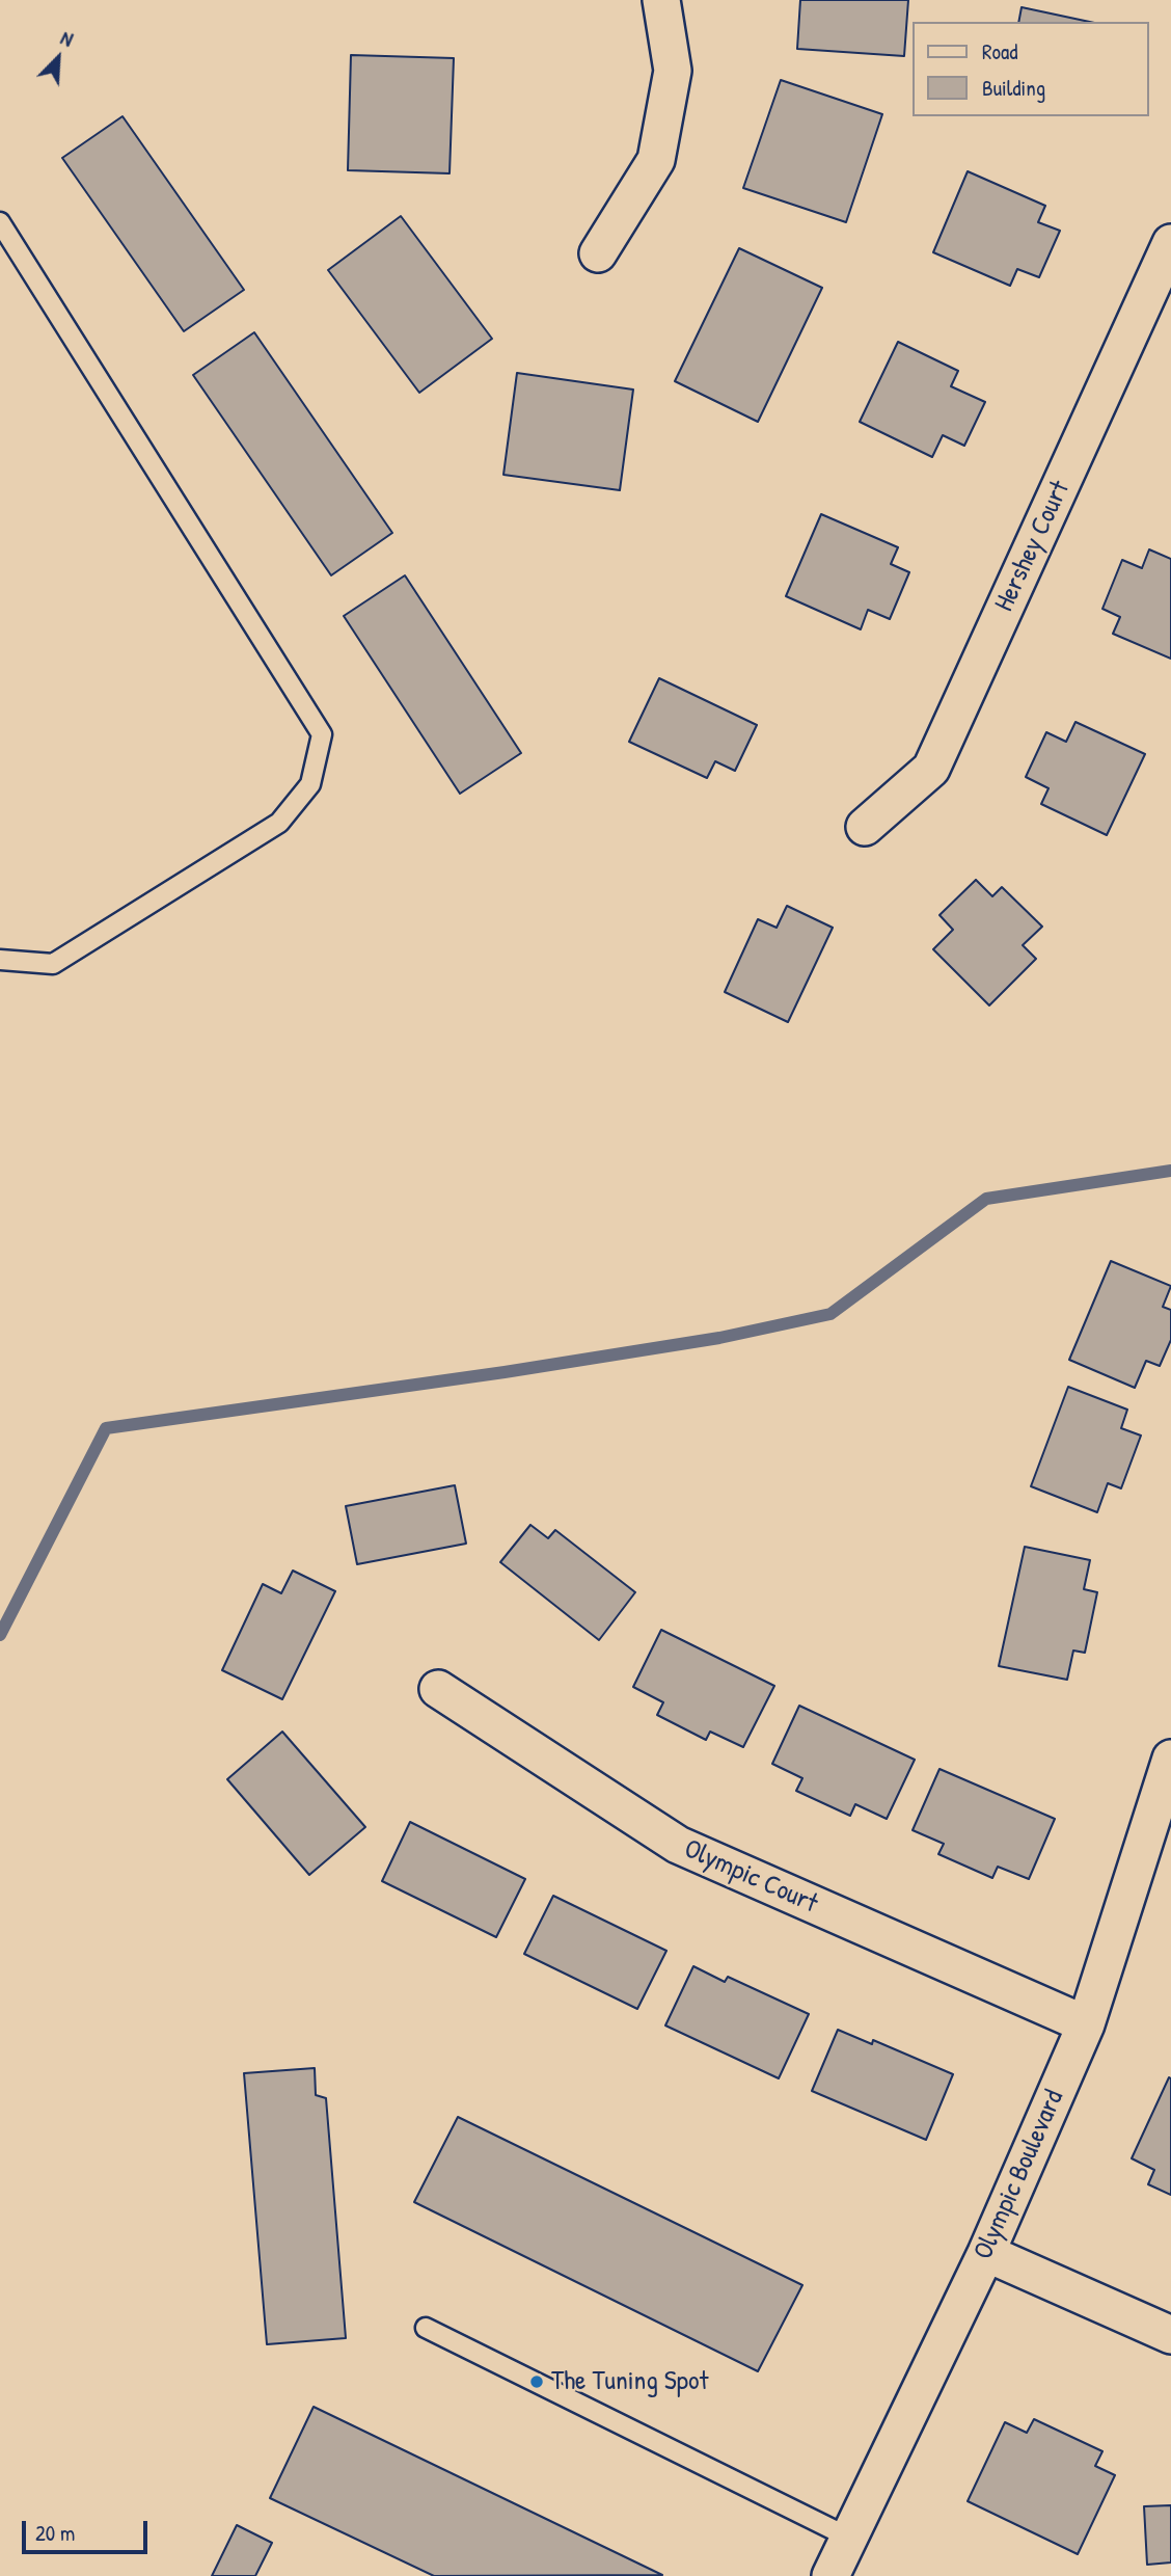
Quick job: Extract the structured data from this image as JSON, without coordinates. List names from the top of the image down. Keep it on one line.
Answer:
{"streets":{"street":["Hershey Court","Olympic Court","Olympic Boulevard"]},"crossings":[["Olympic Court","Olympic Boulevard"]],"places":["The Tuning Spot"],"legend":["Road","Building"],"scale_bar":"20 m","north":"top right"}
